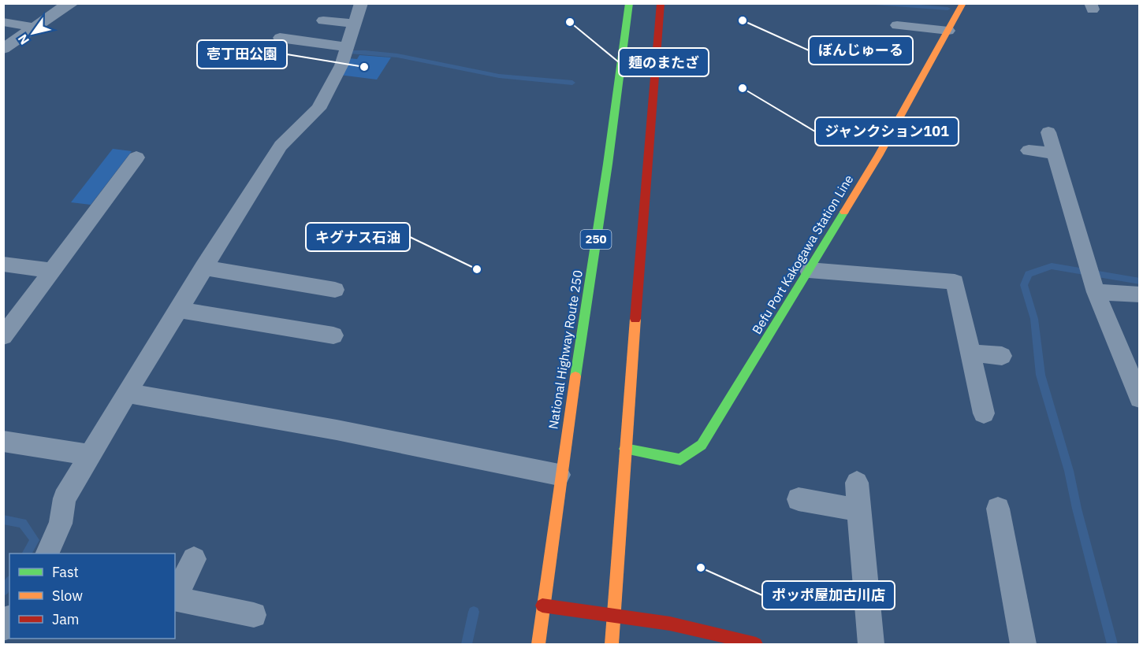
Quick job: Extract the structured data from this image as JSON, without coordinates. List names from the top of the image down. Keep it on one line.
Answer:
{"streets":{"main road":["250","Befu Port Kakogawa Station Line","National Highway Route 250"]},"places":["ぼんじゅーる","麺のまたざ","壱丁田公園","ジャンクション101","キグナス石油","ポッポ屋加古川店"],"legend":["Fast","Slow","Jam"],"north":"bottom left"}
